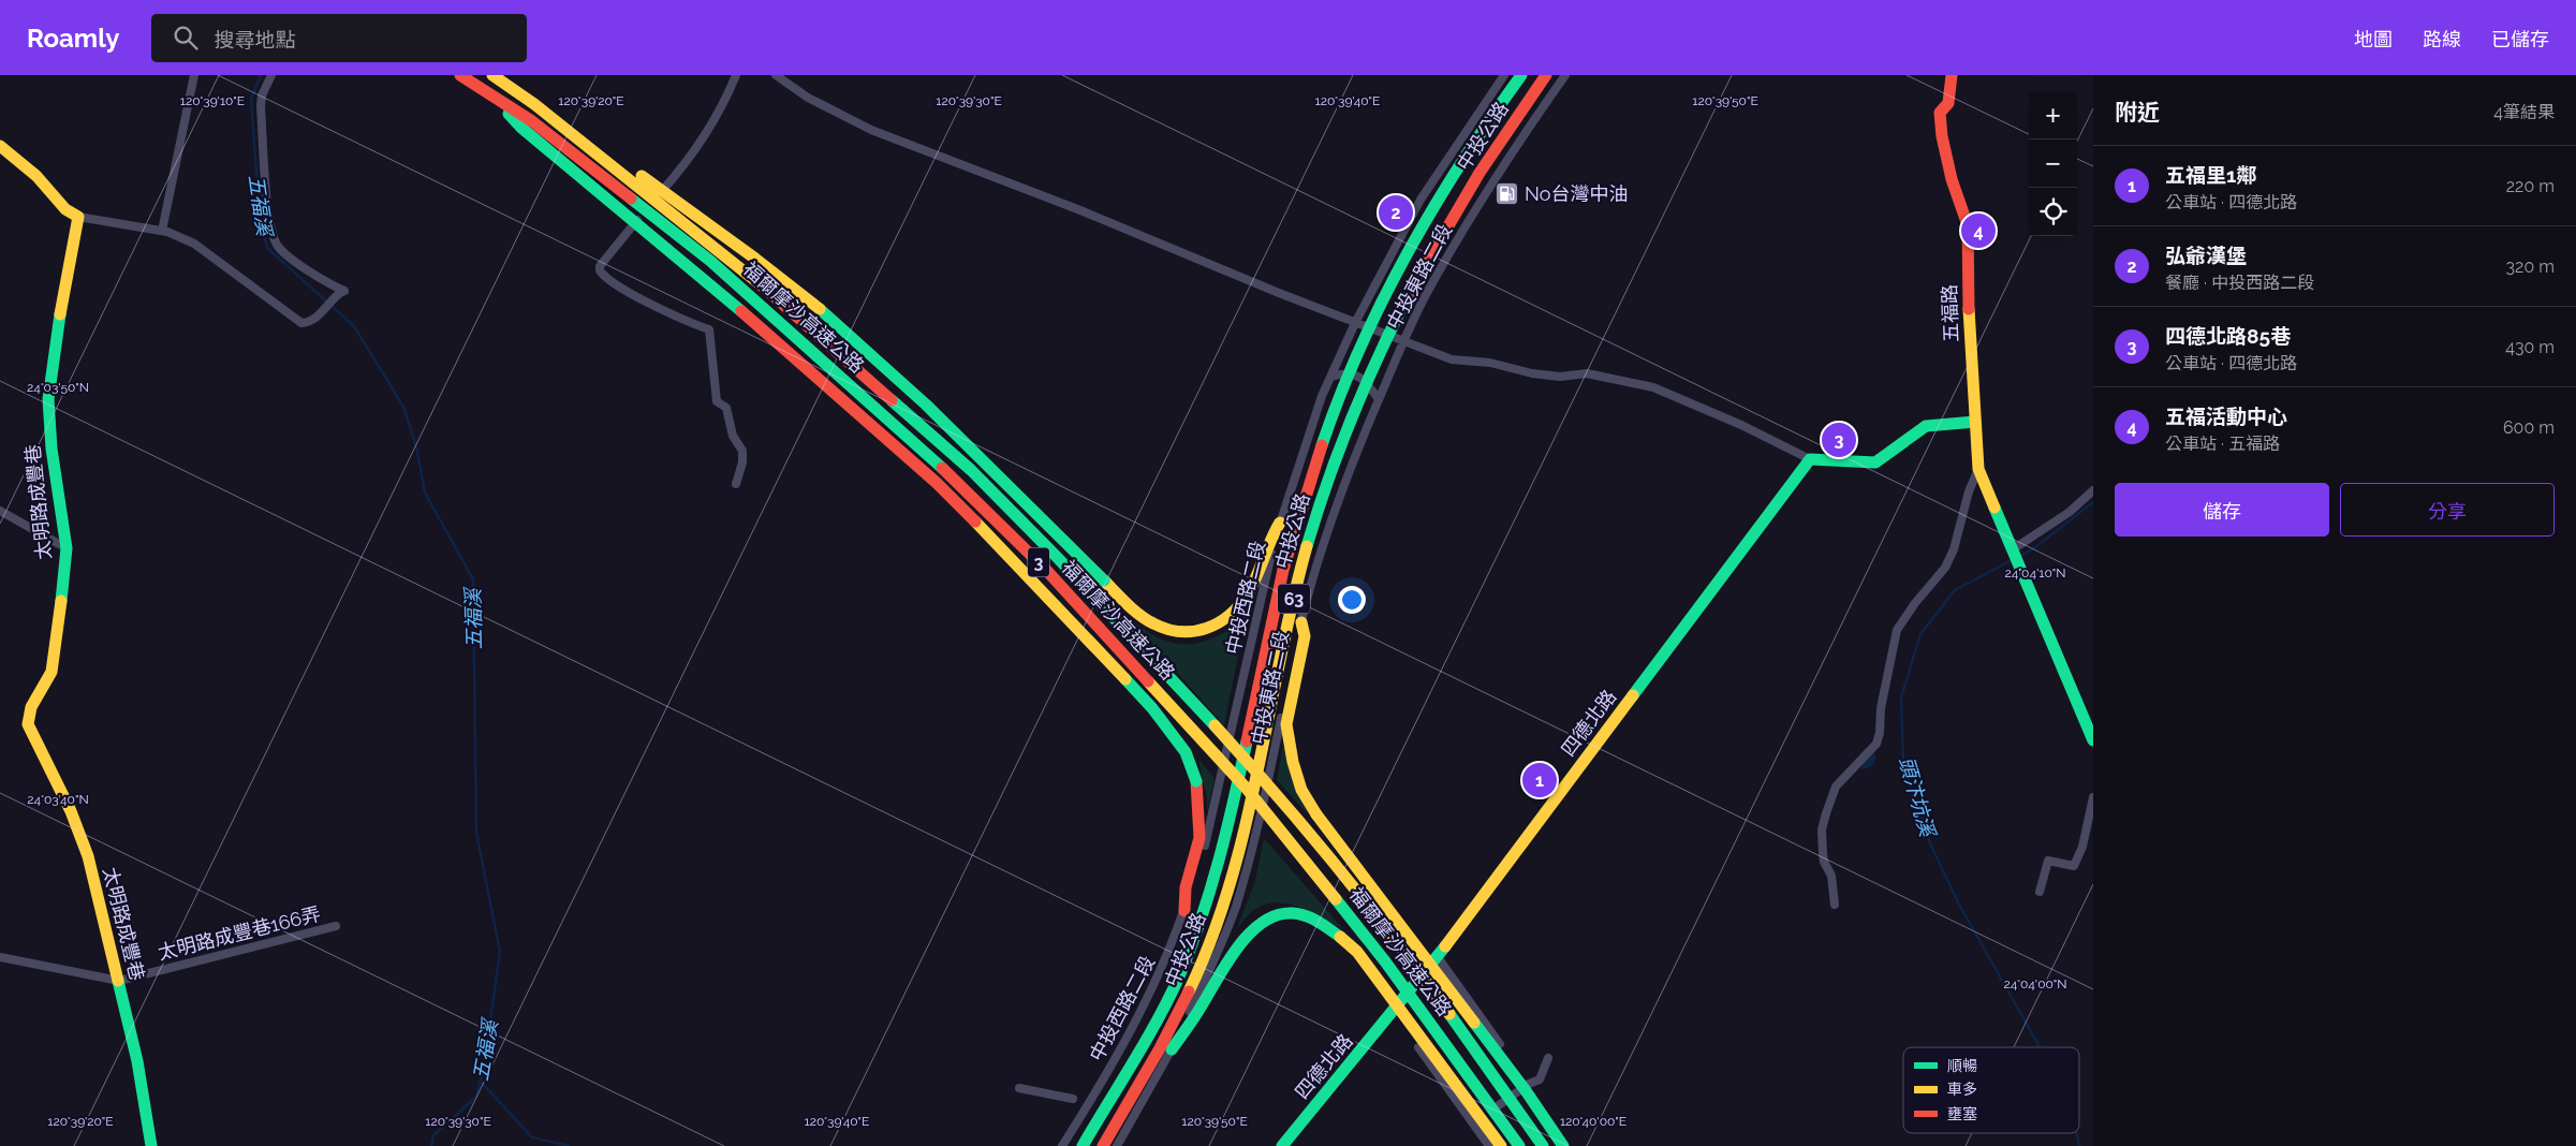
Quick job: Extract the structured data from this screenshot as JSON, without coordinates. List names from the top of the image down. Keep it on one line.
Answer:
{"streets":{"main road":["中投公路","五福路","福爾摩沙高速公路","太明路成豐巷","3","63","四德北路"],"street":["中投東路二段","中投西路二段","太明路成豐巷166弄"]},"crossings":[["太明路成豐巷","太明路成豐巷166弄"]],"water":["五福溪","頭汴坑溪"],"places":{"fuel station":["No台灣中油"]},"legend":["順暢","車多","壅塞"],"page":{"header":"Roamly","search":"搜尋地點","nav":["地圖","路線","已儲存"],"heading":["附近","4筆結果"],"map_buttons":["+","−"],"list":[{"mark":"1","name":"五福里1鄰","note":"公車站 · 四德北路","value":"220 m"},{"mark":"2","name":"弘爺漢堡","note":"餐廳 · 中投西路二段","value":"320 m"},{"mark":"3","name":"四德北路85巷","note":"公車站 · 四德北路","value":"430 m"},{"mark":"4","name":"五福活動中心","note":"公車站 · 五福路","value":"600 m"}],"pins":["2","4","3","1"],"buttons":["儲存","分享"]},"coordinates":["120°39'10\"E","120°39'20\"E","120°39'30\"E","120°39'40\"E","120°39'50\"E","24°03'50\"N","24°04'10\"N","24°03'40\"N","24°04'00\"N","120°40'00\"E"]}
